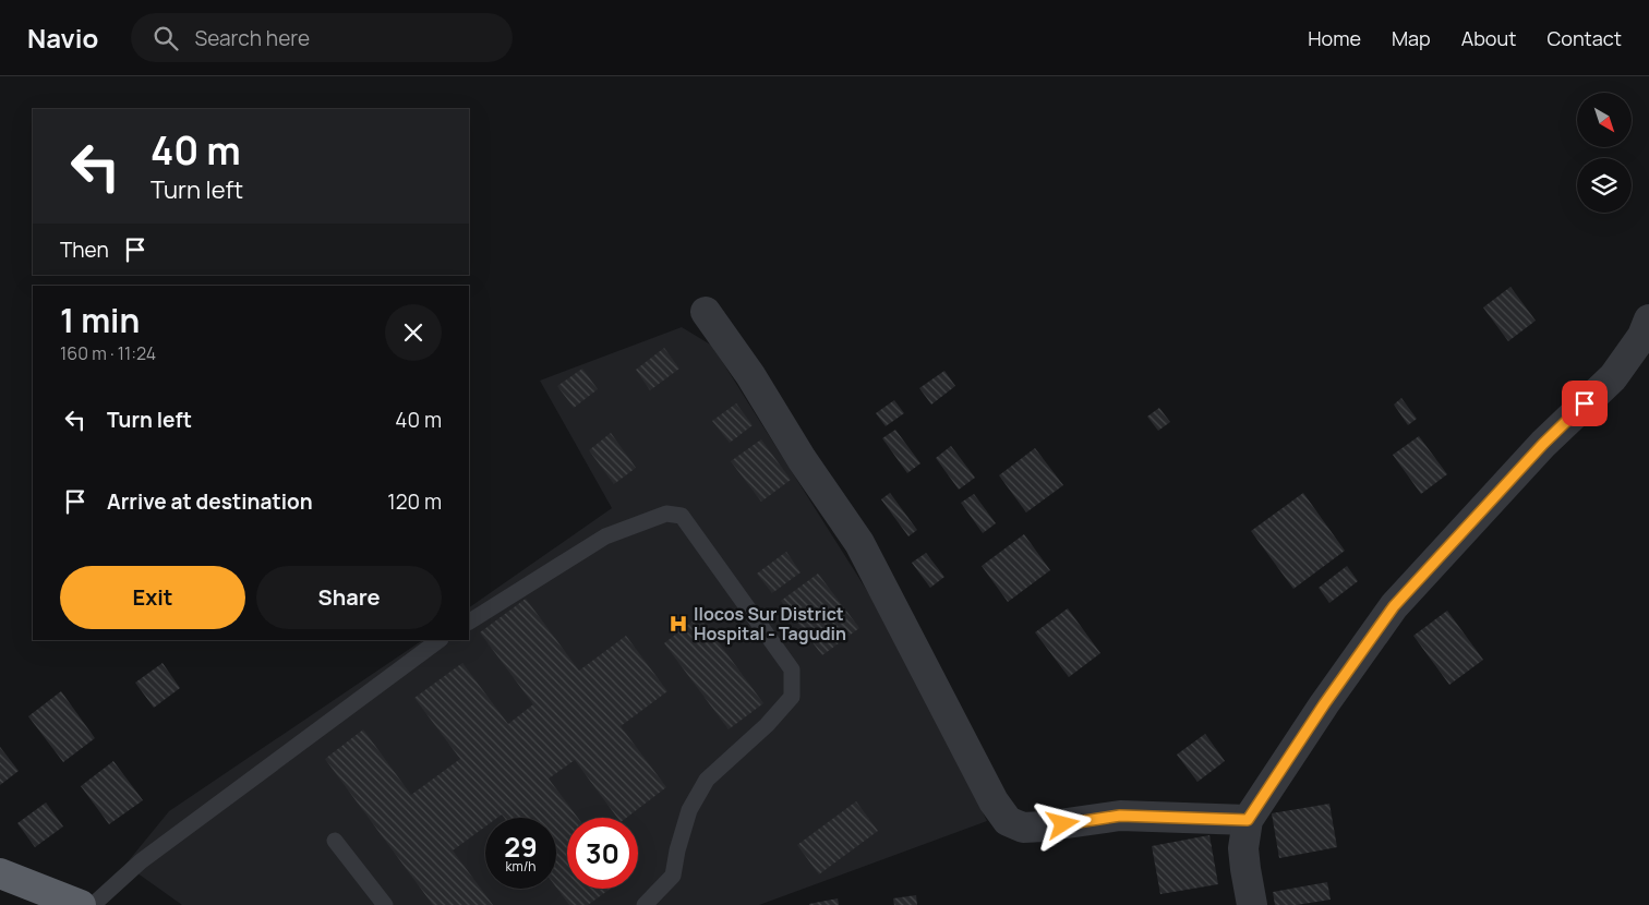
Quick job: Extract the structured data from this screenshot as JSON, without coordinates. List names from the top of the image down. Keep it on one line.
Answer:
{"places":{"hospital":["Ilocos Sur District Hospital - Tagudin"]},"north":"bottom right","page":{"header":"Navio","search":"Search here","nav":["Home","Map","About","Contact"],"turn":["40 m","Turn left"],"then":"Then","heading":["1 min","160 m · 11:24"],"list":[{"name":"Turn left","value":"40 m"},{"name":"Arrive at destination","value":"120 m"}],"buttons":["Exit","Share"],"speed":"29 km/h","limit":"30"}}
